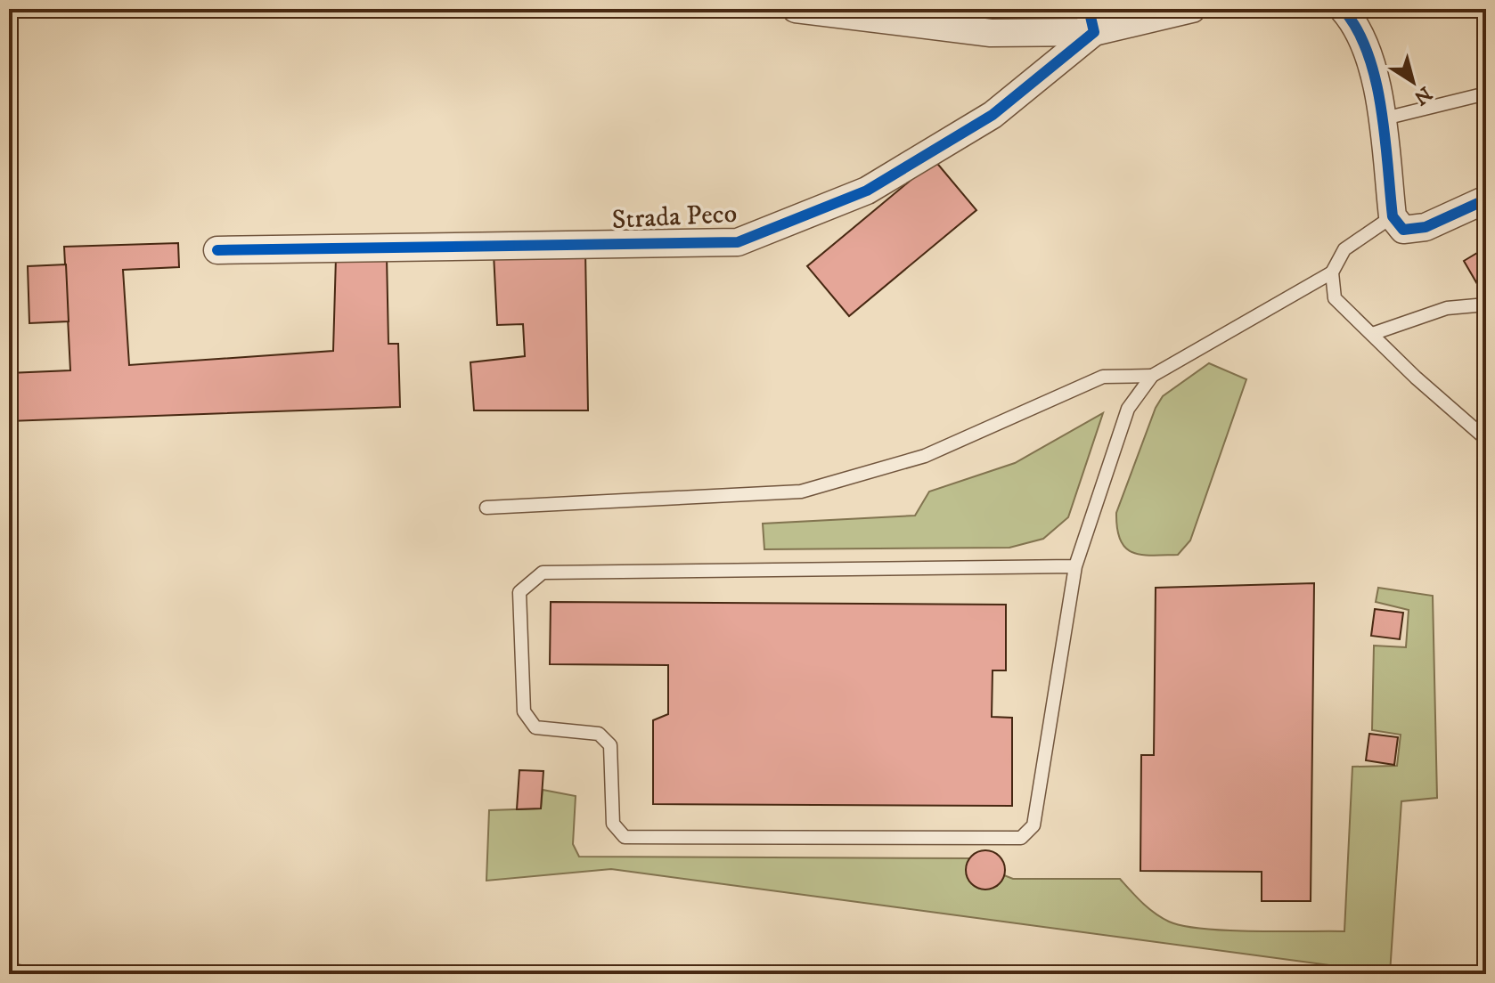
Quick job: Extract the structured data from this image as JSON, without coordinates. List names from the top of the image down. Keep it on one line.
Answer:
{"streets":{"street":["Strada Peco"]},"north":"bottom right"}
